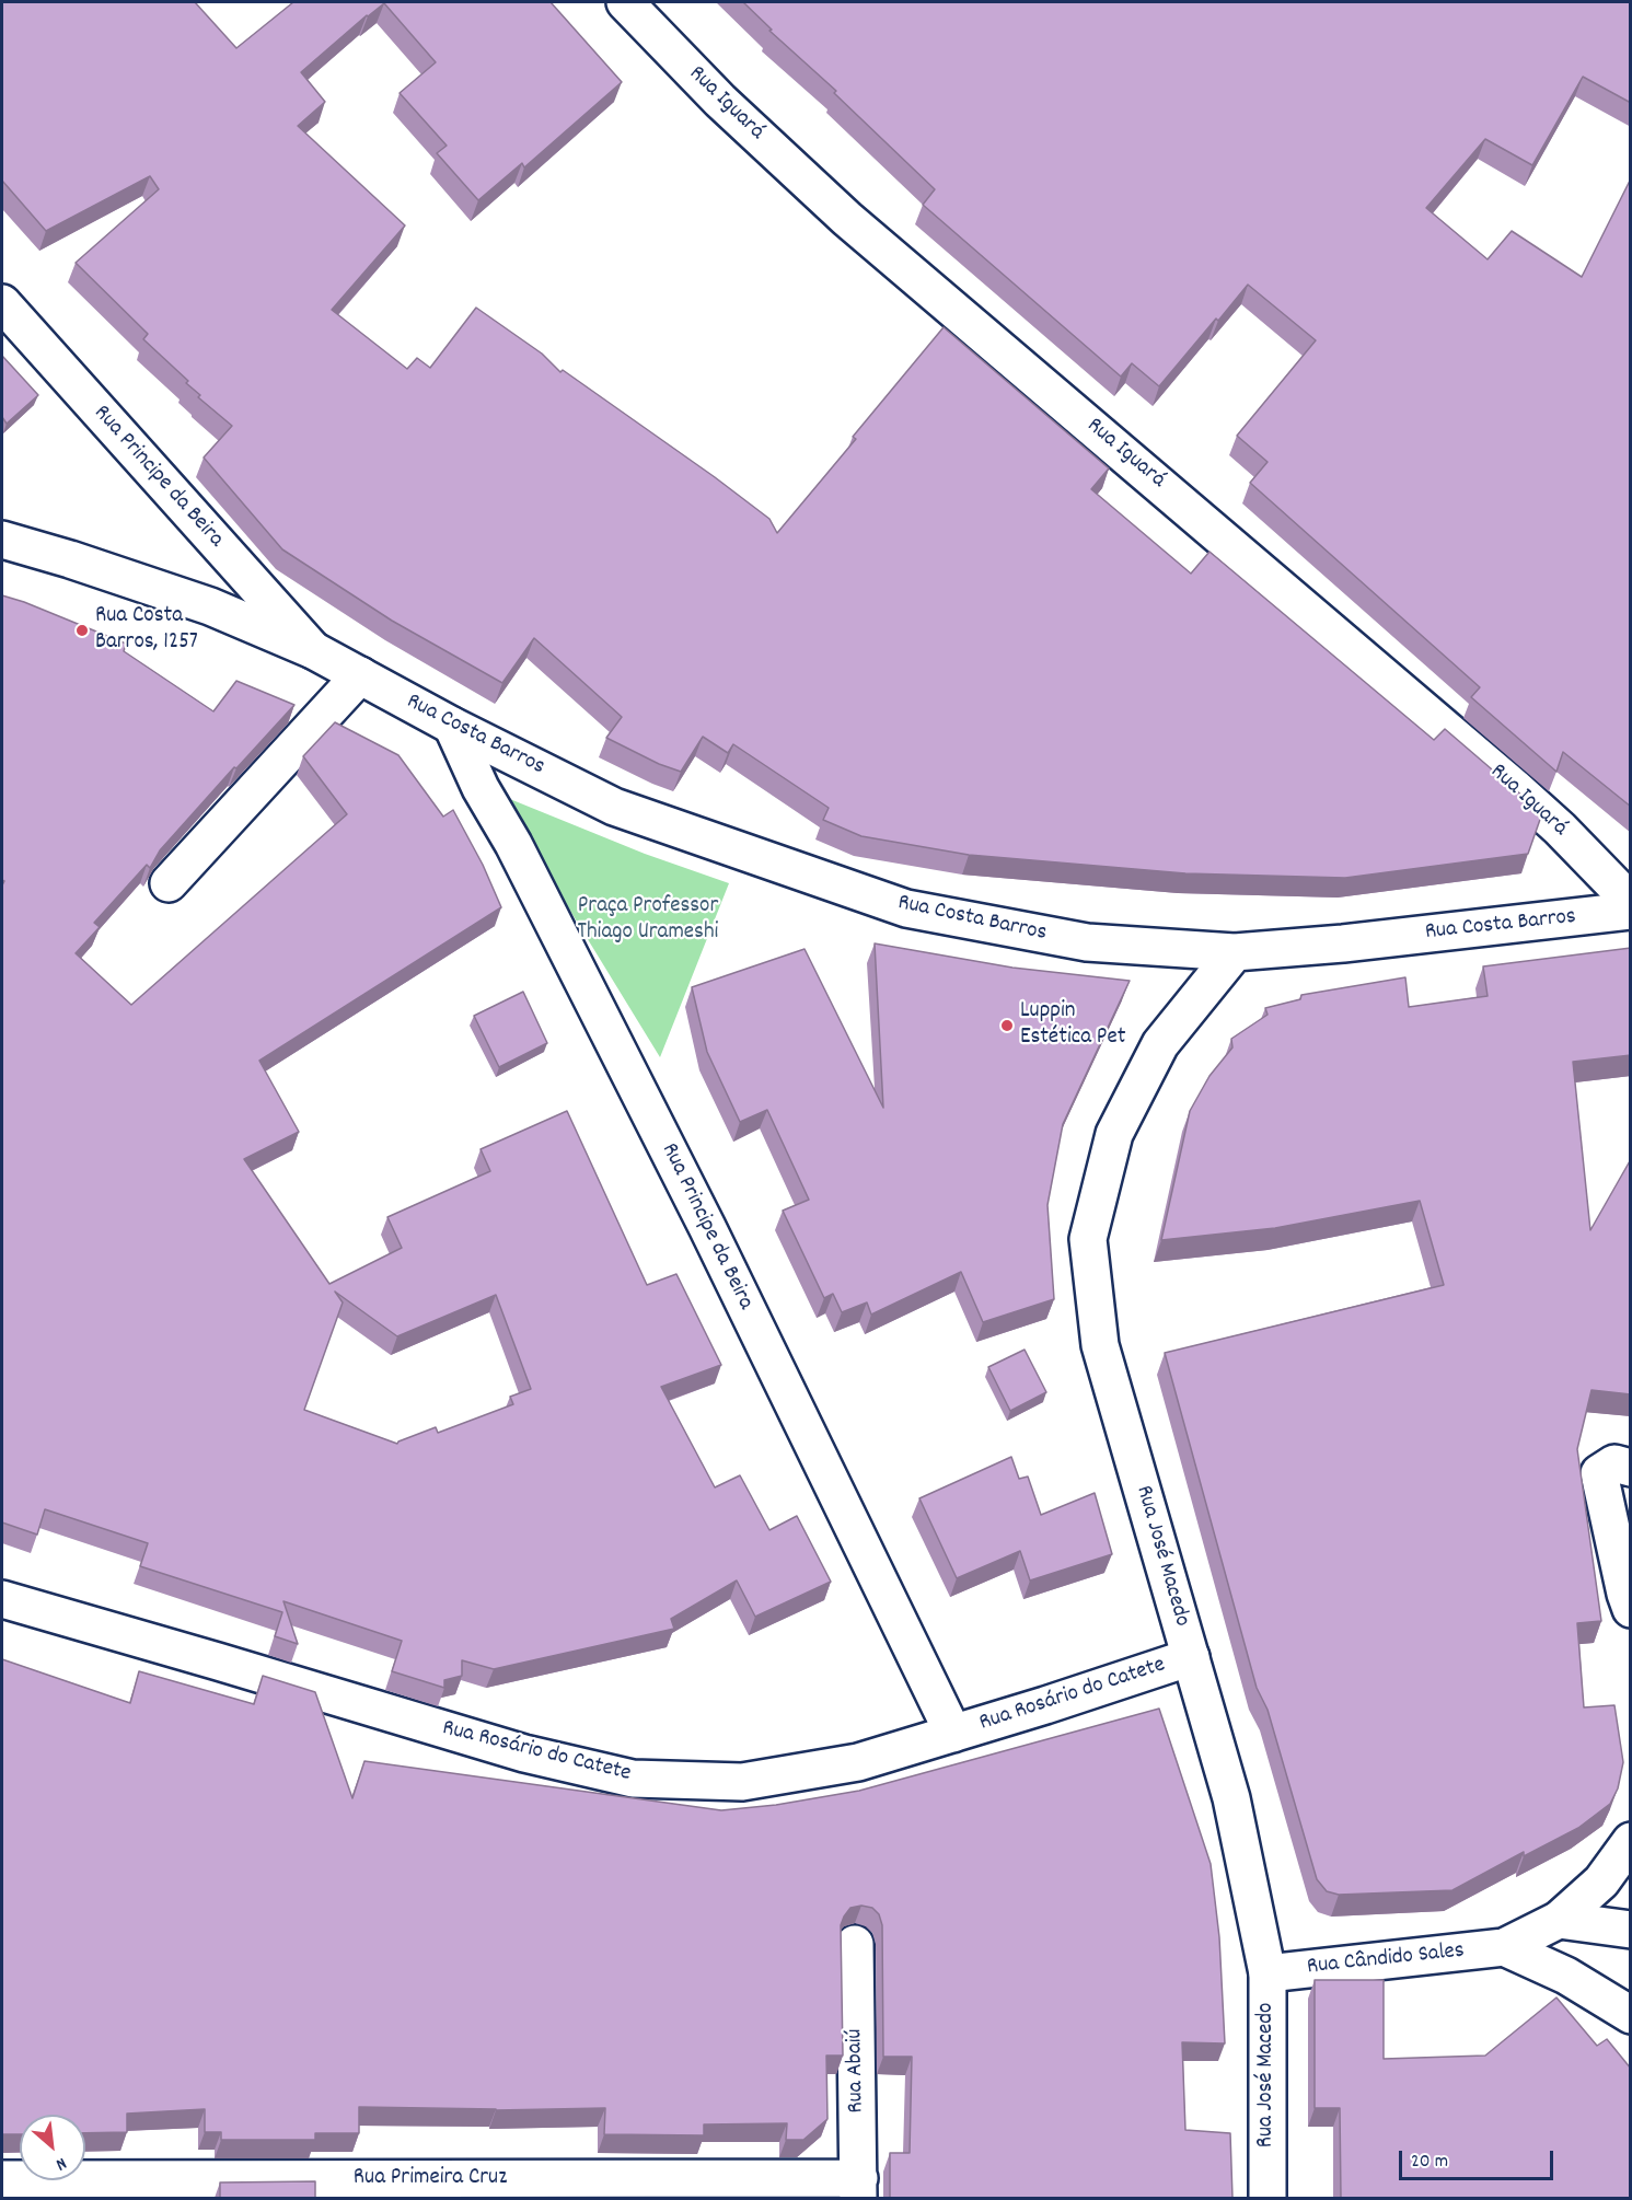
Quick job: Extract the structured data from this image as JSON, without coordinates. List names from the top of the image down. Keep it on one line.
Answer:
{"streets":{"street":["Rua Iguará","Rua Principe da Beira","Rua Costa Barros","Rua José Macedo","Rua Rosário do Catete","Rua Cândido Sales","Rua Abaiú","Rua Primeira Cruz"]},"crossings":[["Rua Principe da Beira","Rua Costa Barros"],["Rua Principe da Beira","Rua Rosário do Catete"],["Rua Costa Barros","Rua José Macedo"],["Rua José Macedo","Rua Rosário do Catete"],["Rua José Macedo","Rua Cândido Sales"],["Rua Abaiú","Rua Primeira Cruz"]],"parks":["Praça Professor Thiago Urameshi"],"places":["Rua Costa Barros, 1257","Luppin Estética Pet"],"scale_bar":"20 m","north":"bottom right"}
